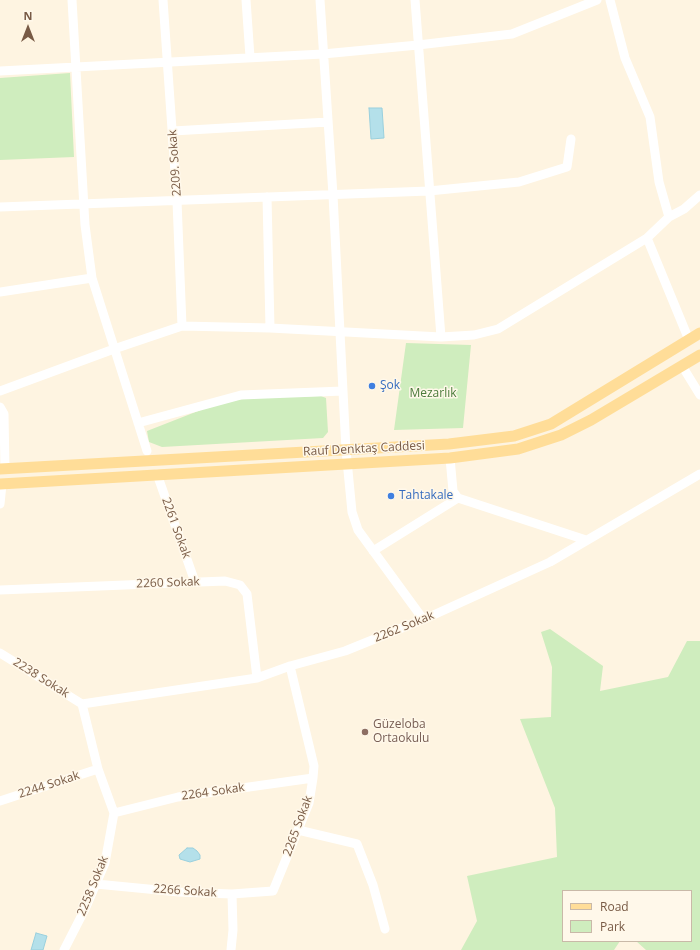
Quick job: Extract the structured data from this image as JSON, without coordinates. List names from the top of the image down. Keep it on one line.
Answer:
{"streets":{"main road":["Rauf Denktaş Caddesi"],"street":["2209. Sokak","2261 Sokak","2260 Sokak","2262 Sokak","2238 Sokak","2244 Sokak","2264 Sokak","2265 Sokak","2258 Sokak","2266 Sokak"]},"crossings":[["Rauf Denktaş Caddesi","2261 Sokak"],["2261 Sokak","2260 Sokak"],["2260 Sokak","2262 Sokak"],["2262 Sokak","2238 Sokak"],["2262 Sokak","2265 Sokak"],["2264 Sokak","2265 Sokak"],["2264 Sokak","2258 Sokak"],["2265 Sokak","2266 Sokak"],["2258 Sokak","2266 Sokak"]],"parks":["Mezarlık"],"places":["Şok","Tahtakale","Güzeloba Ortaokulu"],"legend":["Road","Park"],"north":"top"}
